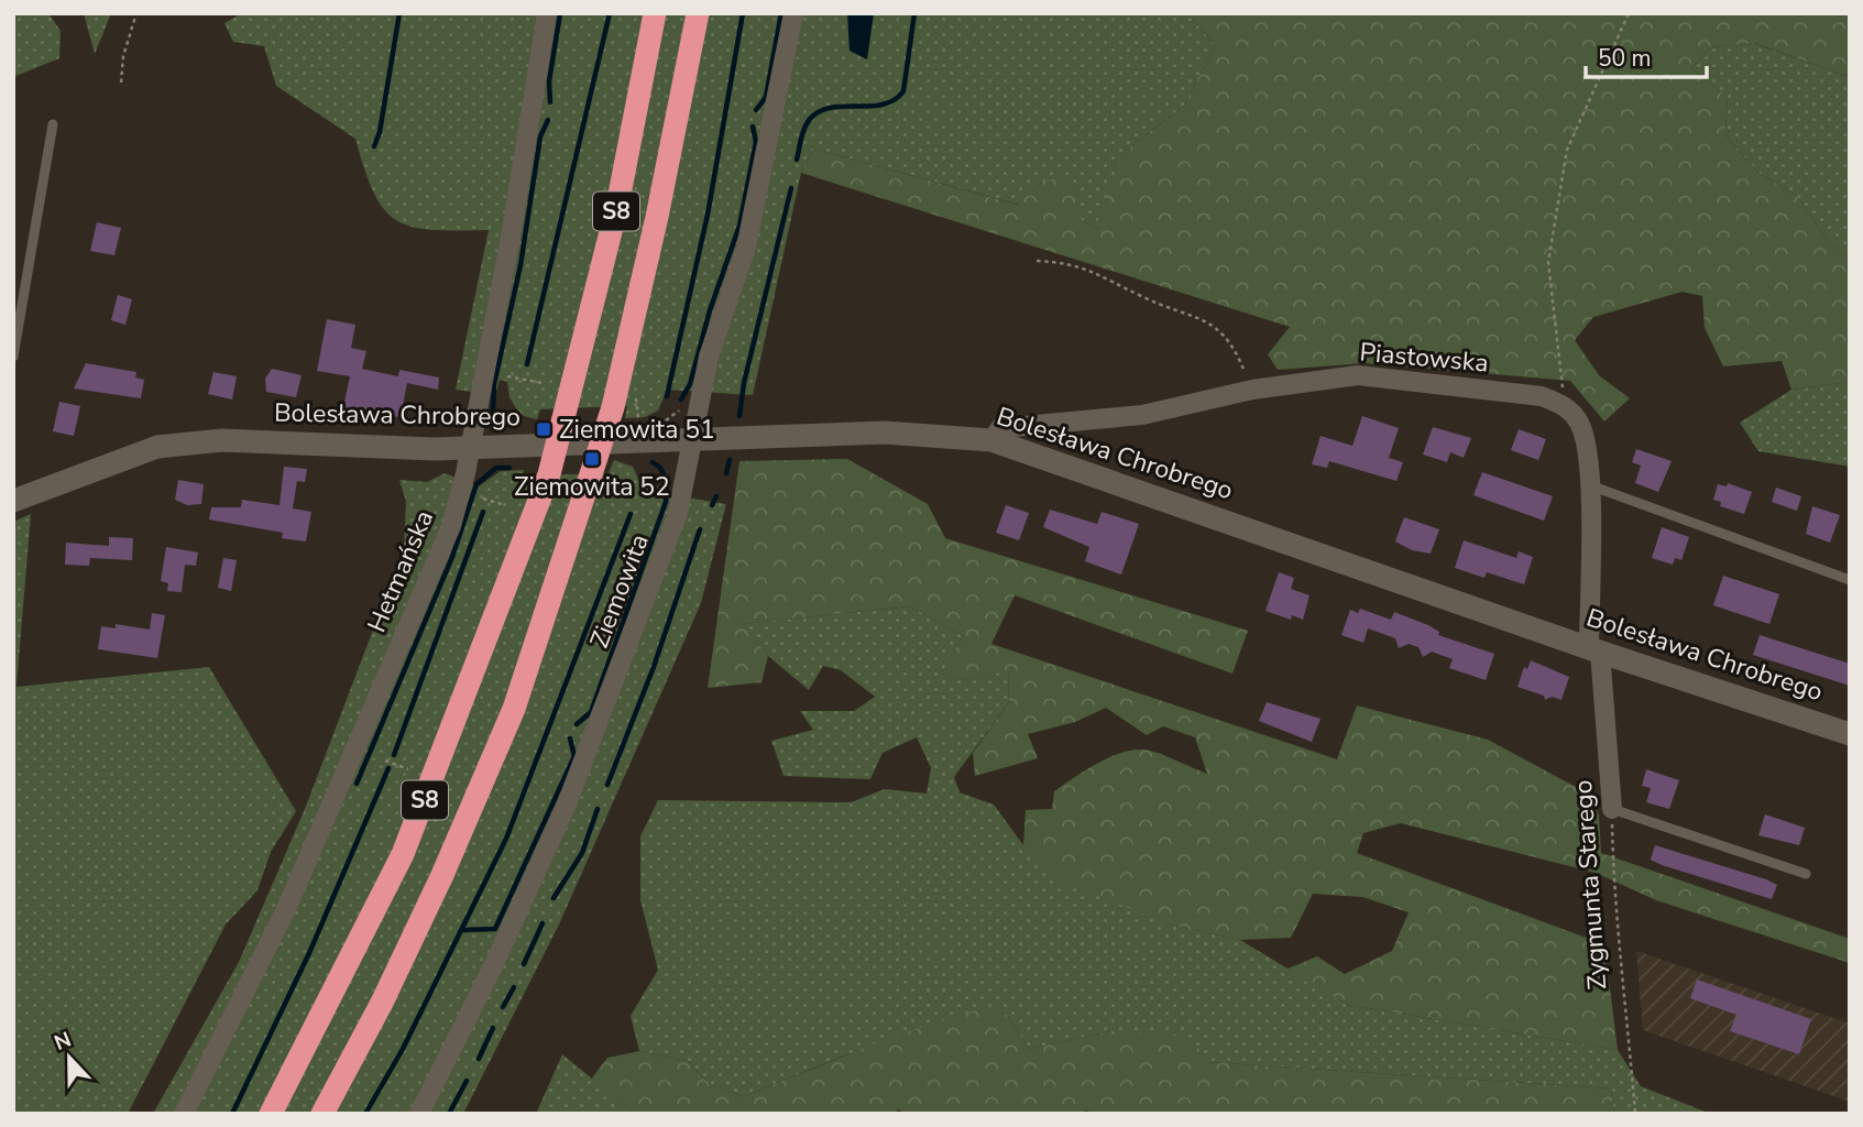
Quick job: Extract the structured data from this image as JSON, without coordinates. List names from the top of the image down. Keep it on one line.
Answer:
{"streets":{"highway":["S8"],"street":["Piastowska","Bolesława Chrobrego","Hetmańska","Ziemowita","Zygmunta Starego"]},"crossings":[["Piastowska","Bolesława Chrobrego"],["Bolesława Chrobrego","Hetmańska"],["Bolesława Chrobrego","Ziemowita"],["Bolesława Chrobrego","Zygmunta Starego"]],"places":{"transit":["Ziemowita 51","Ziemowita 52"]},"scale_bar":"50 m","north":"top"}
